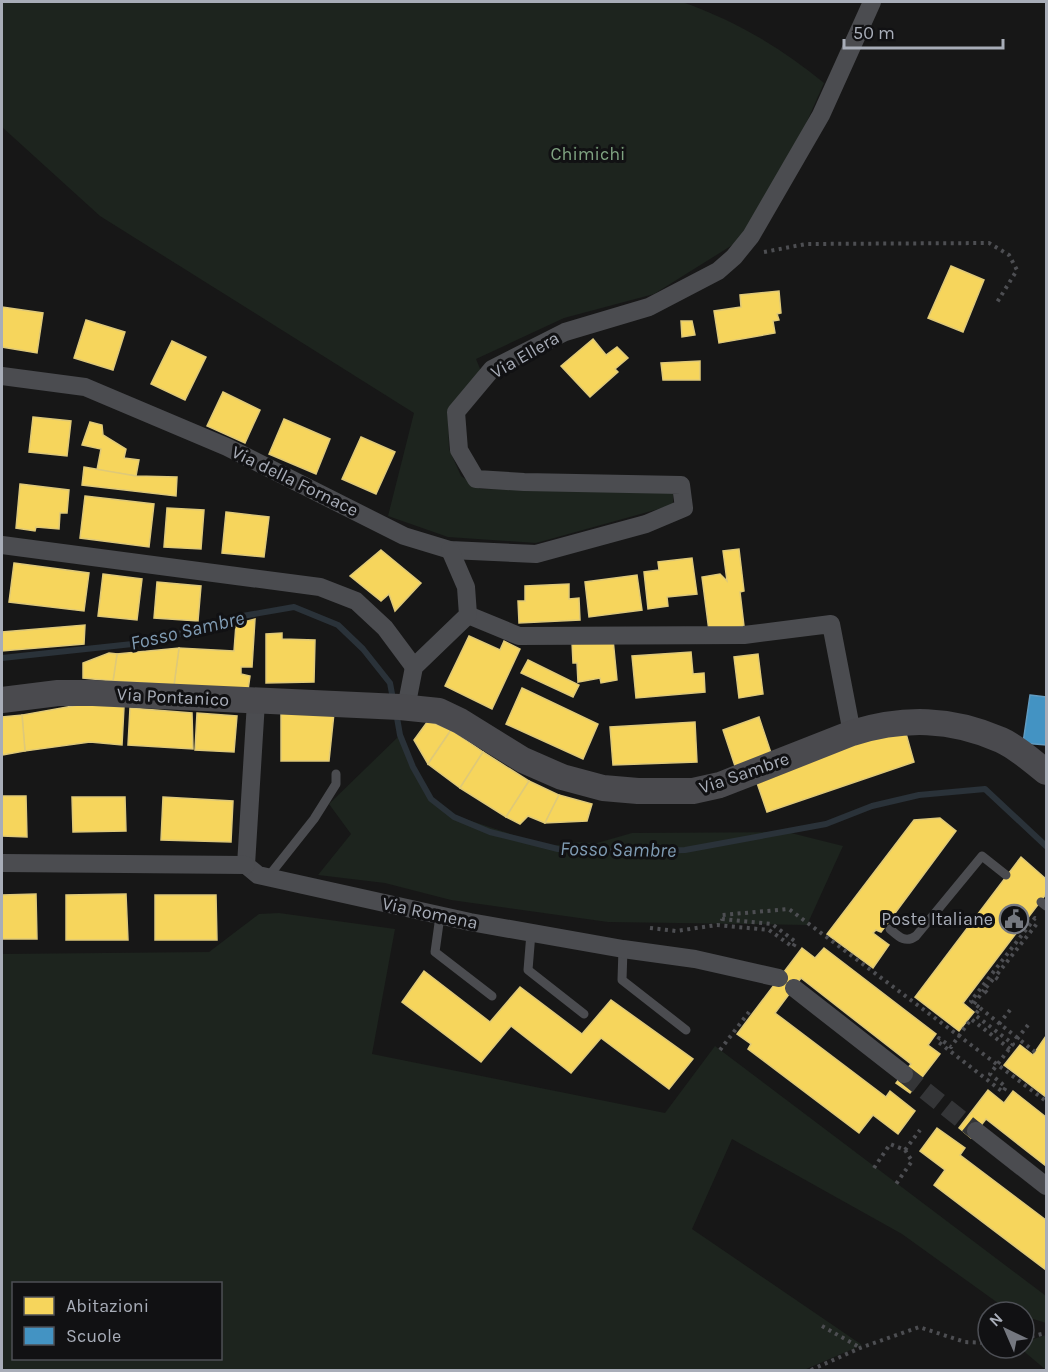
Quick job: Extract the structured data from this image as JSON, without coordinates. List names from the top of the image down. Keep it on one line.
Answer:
{"streets":{"street":["Via Ellera","Via della Fornace","Via Pontanico","Via Sambre","Via Romena"]},"crossings":[["Via Ellera","Via della Fornace"],["Via Pontanico","Via Sambre"]],"water":["Fosso Sambre"],"parks":["Chimichi"],"places":{"public building":["Poste Italiane"]},"legend":["Abitazioni","Scuole"],"scale_bar":"50 m","north":"top left"}
